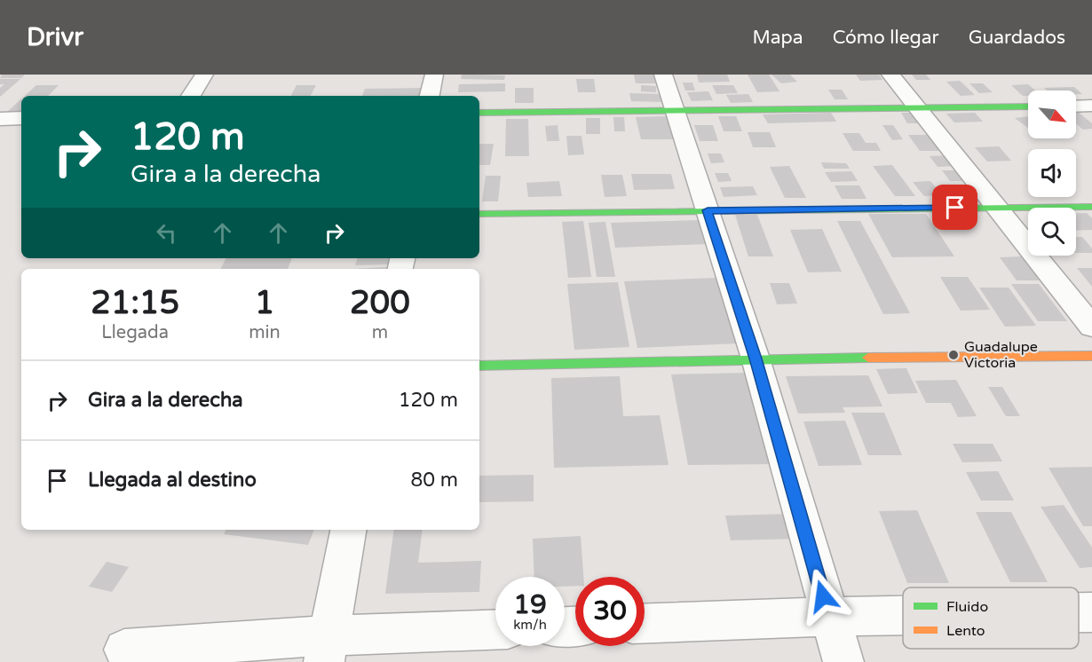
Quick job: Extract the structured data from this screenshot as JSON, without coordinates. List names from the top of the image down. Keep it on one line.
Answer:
{"places":["Guadalupe Victoria"],"legend":["Fluido","Lento"],"north":"bottom right","page":{"header":"Drivr","nav":["Mapa","Cómo llegar","Guardados"],"turn":["120 m","Gira a la derecha"],"eta":["21:15","Llegada","1","min","200","m"],"list":[{"name":"Gira a la derecha","value":"120 m"},{"name":"Llegada al destino","value":"80 m"}],"speed":"19 km/h","limit":"30"}}
